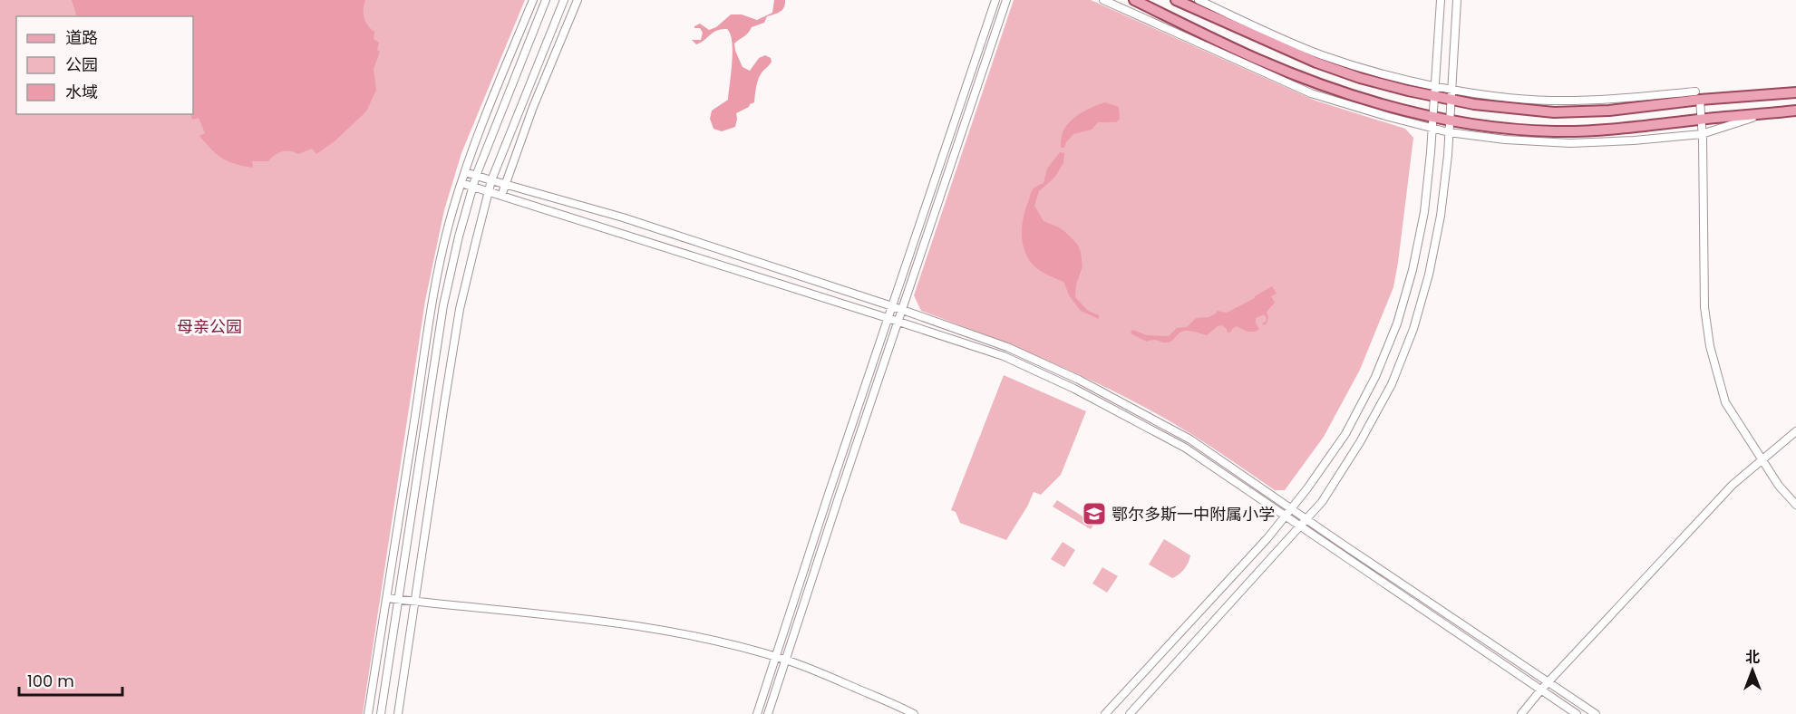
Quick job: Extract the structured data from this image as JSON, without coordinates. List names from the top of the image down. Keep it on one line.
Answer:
{"parks":["母亲公园"],"places":{"school or university":["鄂尔多斯一中附属小学"]},"legend":["道路","公园","水域"],"scale_bar":"100 m","north":"top"}
